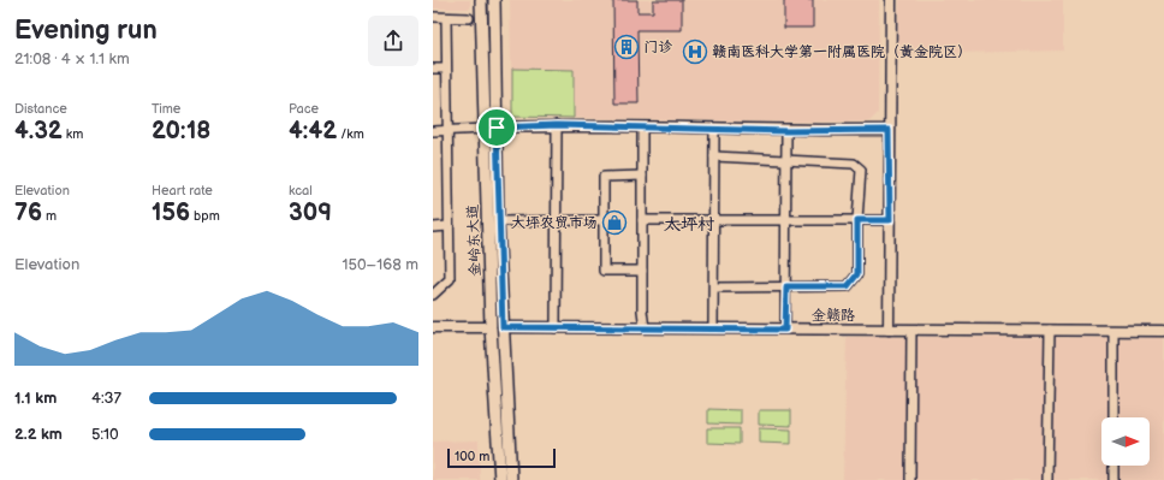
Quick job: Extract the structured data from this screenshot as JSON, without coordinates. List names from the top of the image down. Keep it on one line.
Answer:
{"streets":{"main road":["金岭东大道"],"street":["金赣路"]},"crossings":[["金岭东大道","金赣路"]],"districts":["太坪村"],"places":{"building":["门诊"],"hospital":["赣南医科大学第一附属医院（黄金院区）"],"shop":["大坪农贸市场"]},"scale_bar":"100 m","north":"right","page":{"heading":["Evening run","21:08 · 4 × 1.1 km"],"stats":[["Distance","4.32 km"],["Time","20:18"],["Pace","4:42 /km"],["Elevation","76 m"],["Heart rate","156 bpm"],["kcal","309"]],"chart":["Elevation","150–168 m"],"list":[{"name":"1.1 km","note":"4:37"},{"name":"2.2 km","note":"5:10"}],"scale":"100 m"}}
